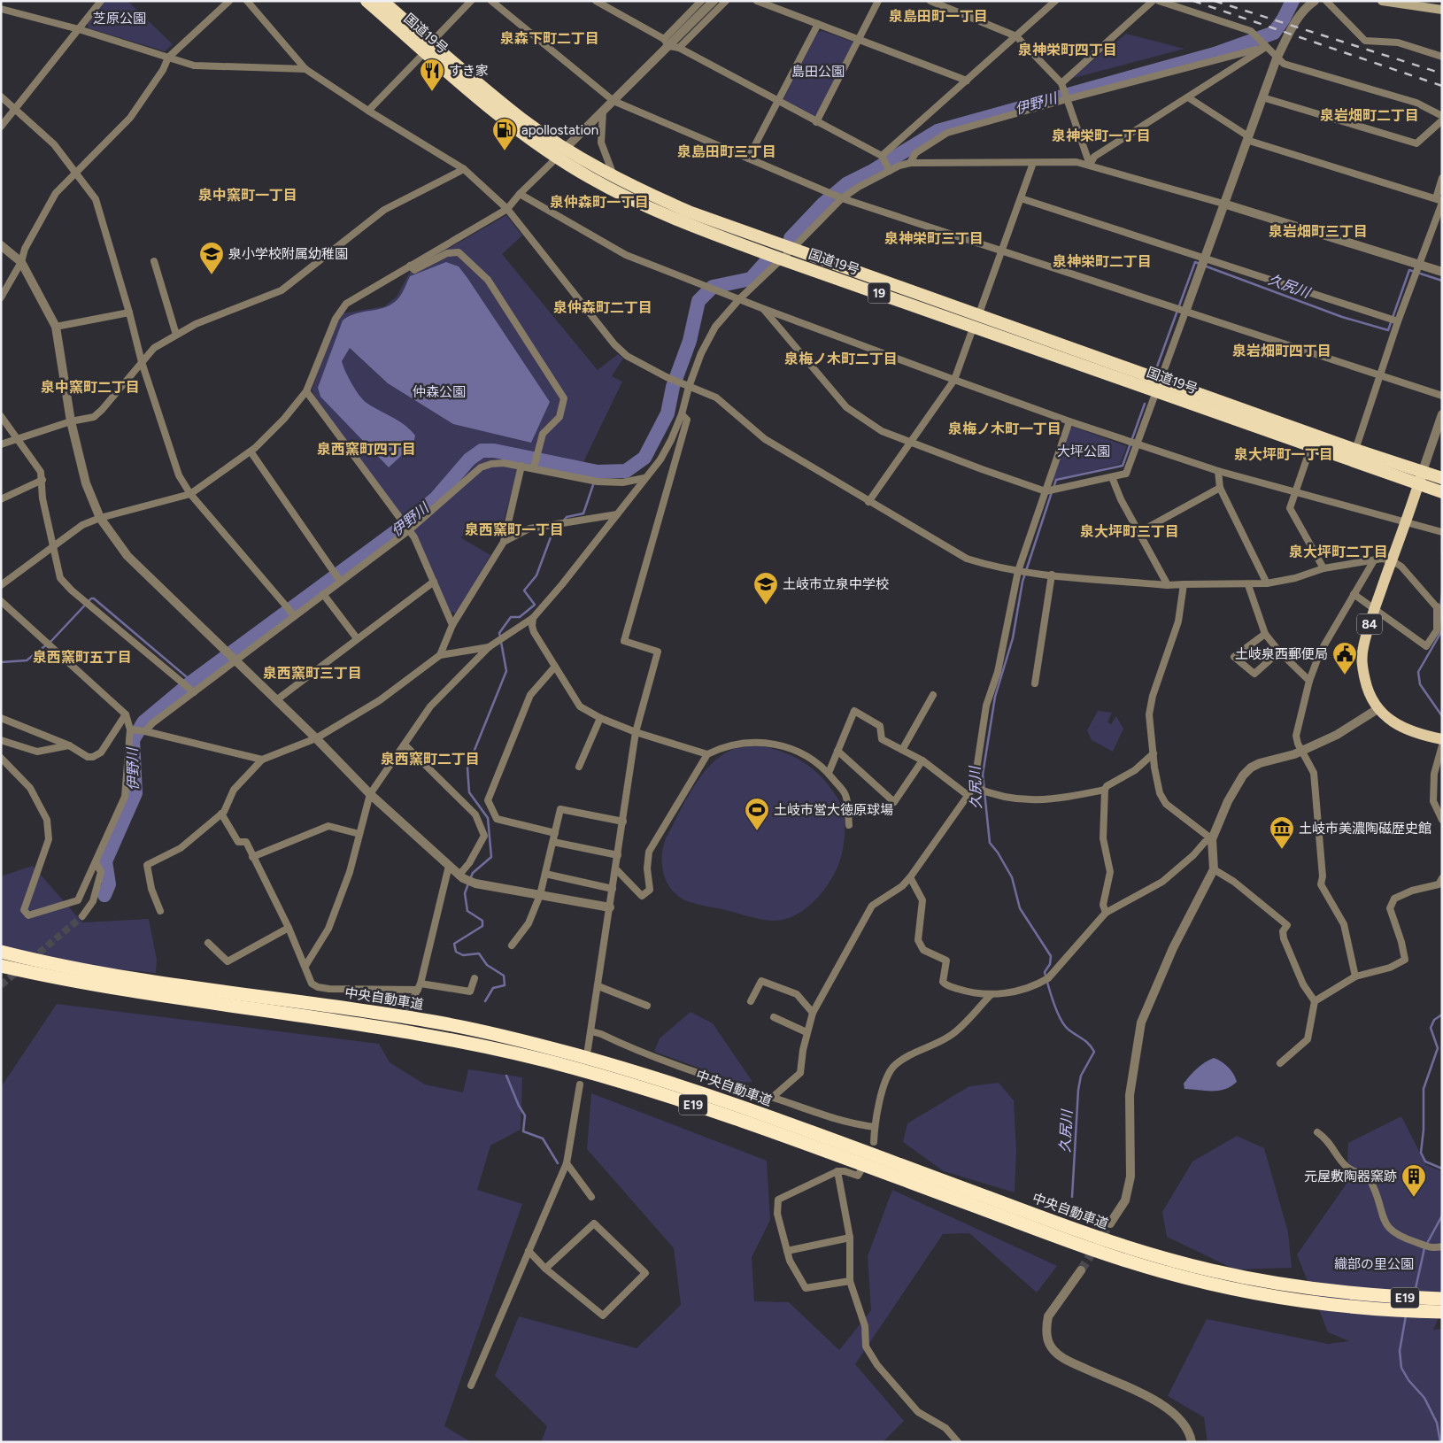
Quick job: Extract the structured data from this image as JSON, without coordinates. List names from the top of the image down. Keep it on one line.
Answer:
{"streets":{"highway":["国道19号","19","中央自動車道","E19"],"main road":["84"]},"crossings":[["国道19号","84"]],"districts":["泉島田町一丁目","泉森下町二丁目","泉神栄町四丁目","泉岩畑町二丁目","泉神栄町一丁目","泉島田町三丁目","泉中窯町一丁目","泉仲森町一丁目","泉岩畑町三丁目","泉神栄町三丁目","泉神栄町二丁目","泉仲森町二丁目","泉岩畑町四丁目","泉梅ノ木町二丁目","泉中窯町二丁目","泉梅ノ木町一丁目","泉西窯町四丁目","泉大坪町一丁目","泉西窯町一丁目","泉大坪町三丁目","泉大坪町二丁目","泉西窯町五丁目","泉西窯町三丁目","泉西窯町二丁目"],"water":["伊野川","久尻川"],"parks":["芝原公園","島田公園","仲森公園","大坪公園","織部の里公園"],"places":{"restaurant":["すき家"],"fuel station":["apollostation"],"school or university":["泉小学校附属幼稚園","土岐市立泉中学校"],"public building":["土岐泉西郵便局"],"sports":["土岐市営大徳原球場"],"museum":["土岐市美濃陶磁歴史館"],"building":["元屋敷陶器窯跡"]}}
